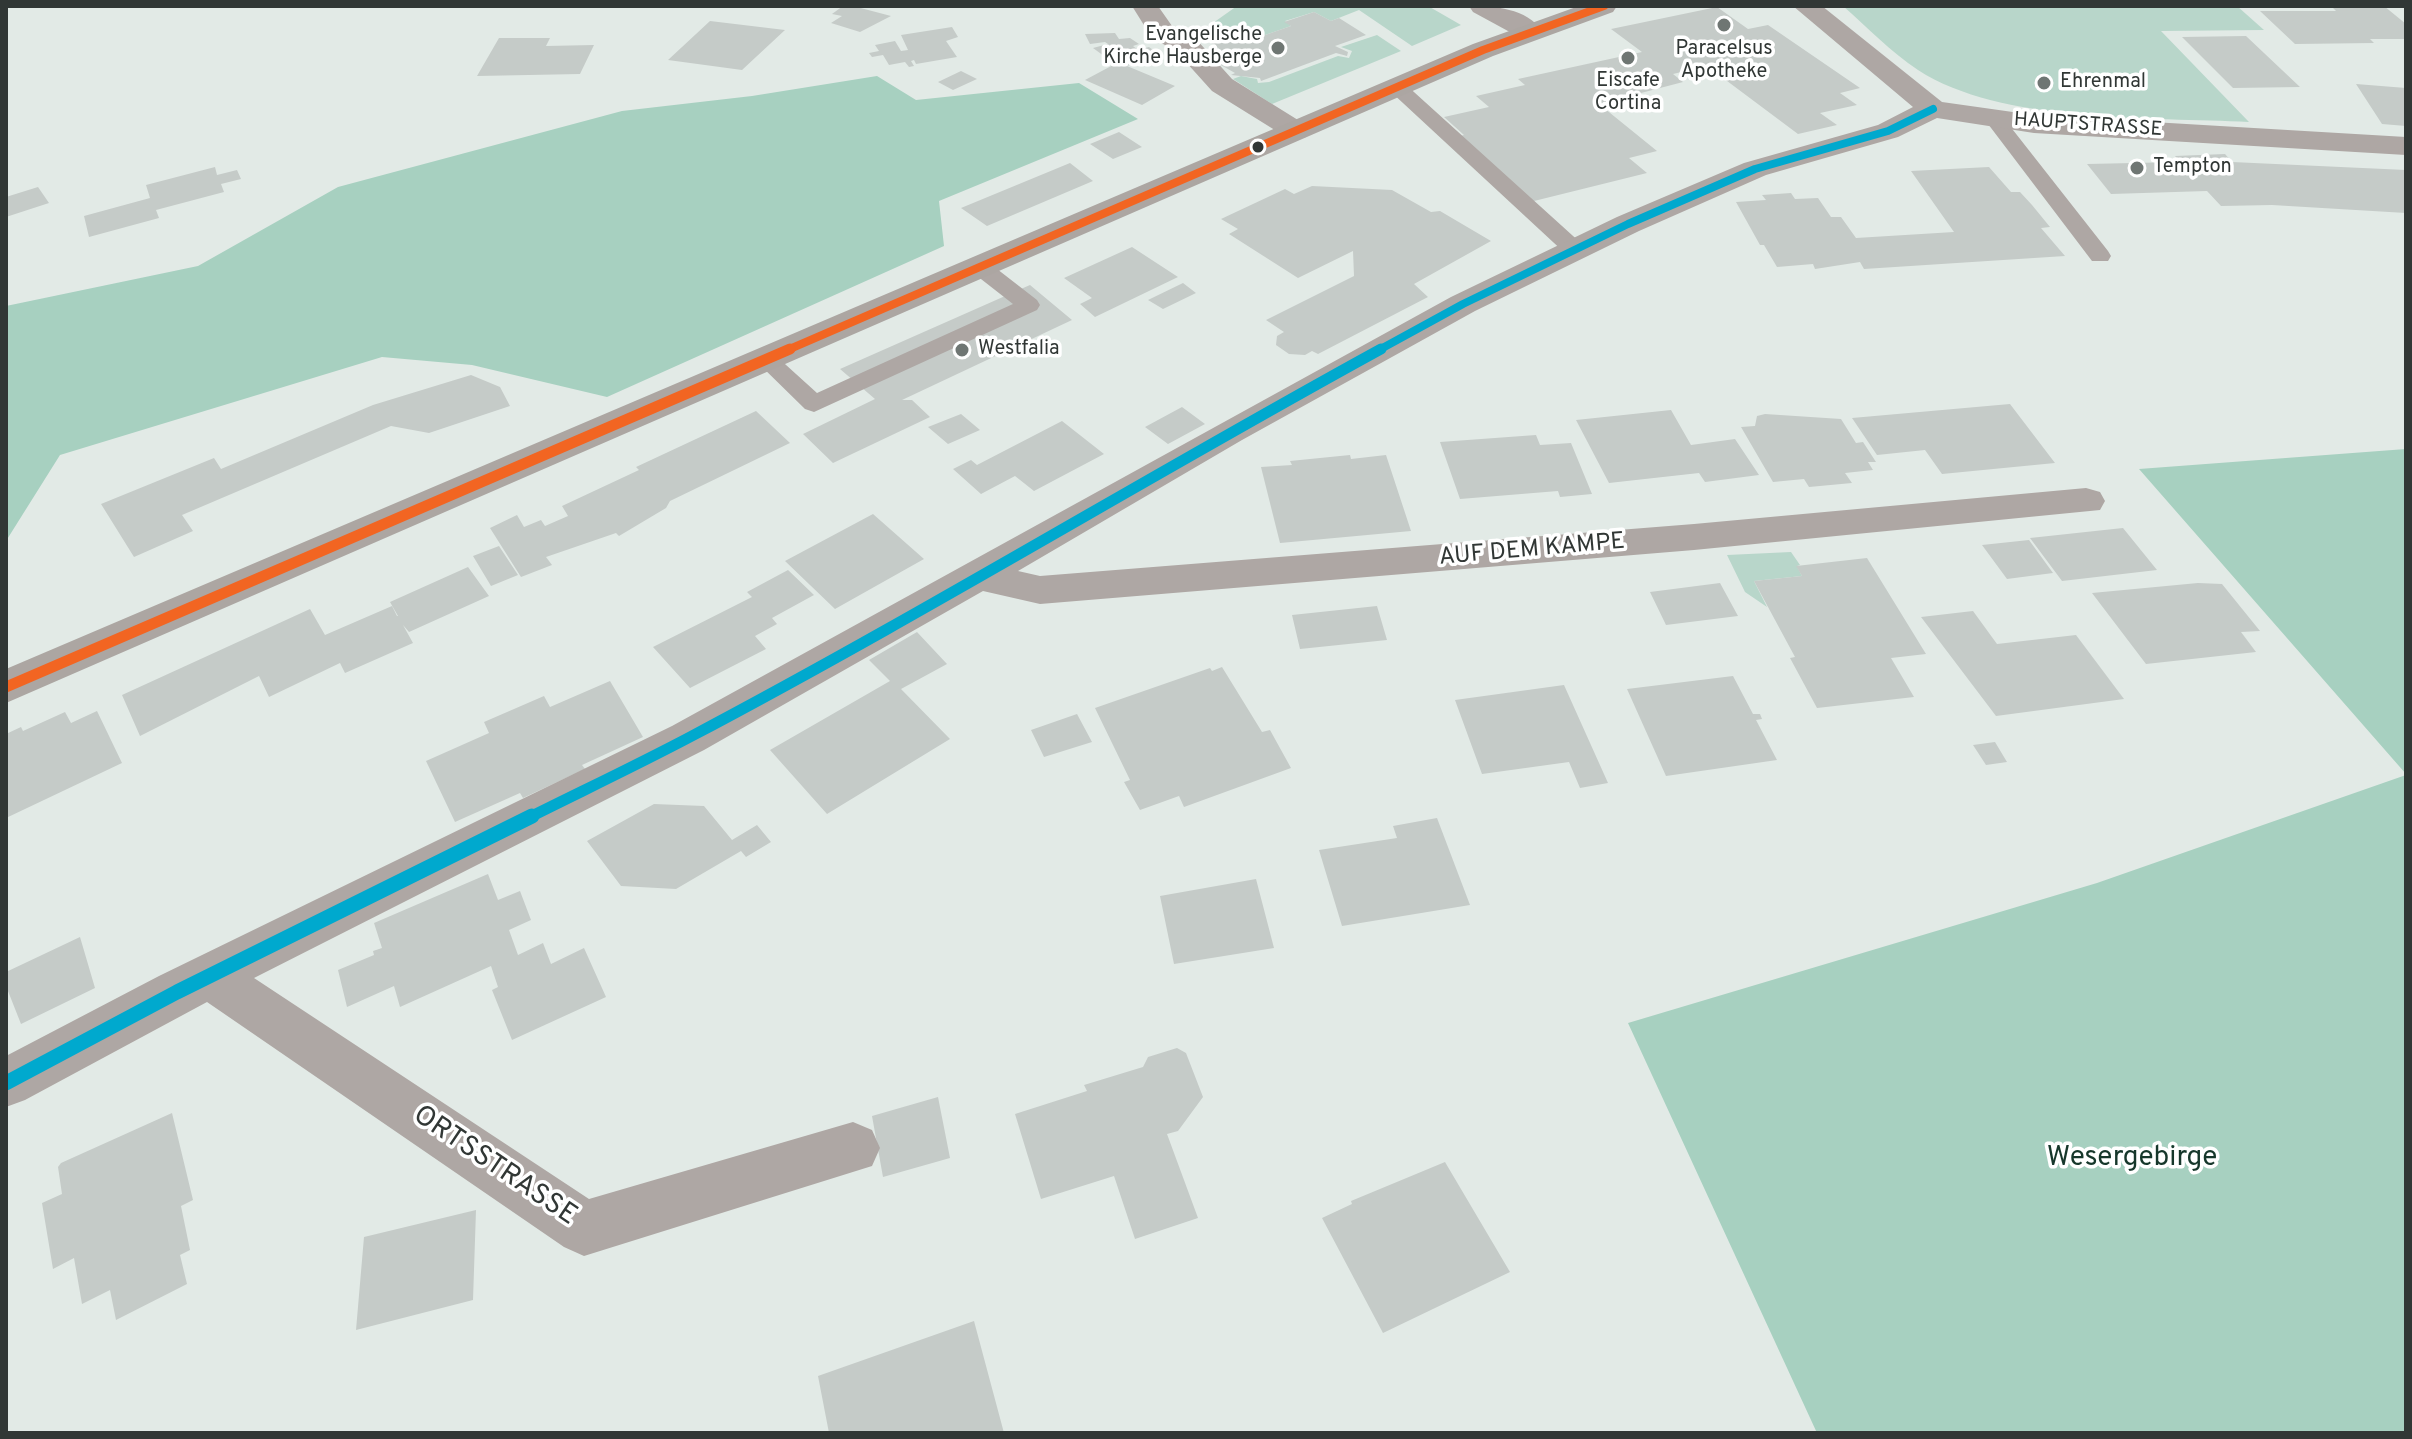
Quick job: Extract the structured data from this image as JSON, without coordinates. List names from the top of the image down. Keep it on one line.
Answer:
{"streets":{"street":["HAUPTSTRASSE","AUF DEM KAMPE","ORTSSTRASSE"]},"parks":["Wesergebirge"],"places":["Paracelsus Apotheke","Evangelische Kirche Hausberge","Eiscafe Cortina","Ehrenmal","Tempton","Westfalia"]}
